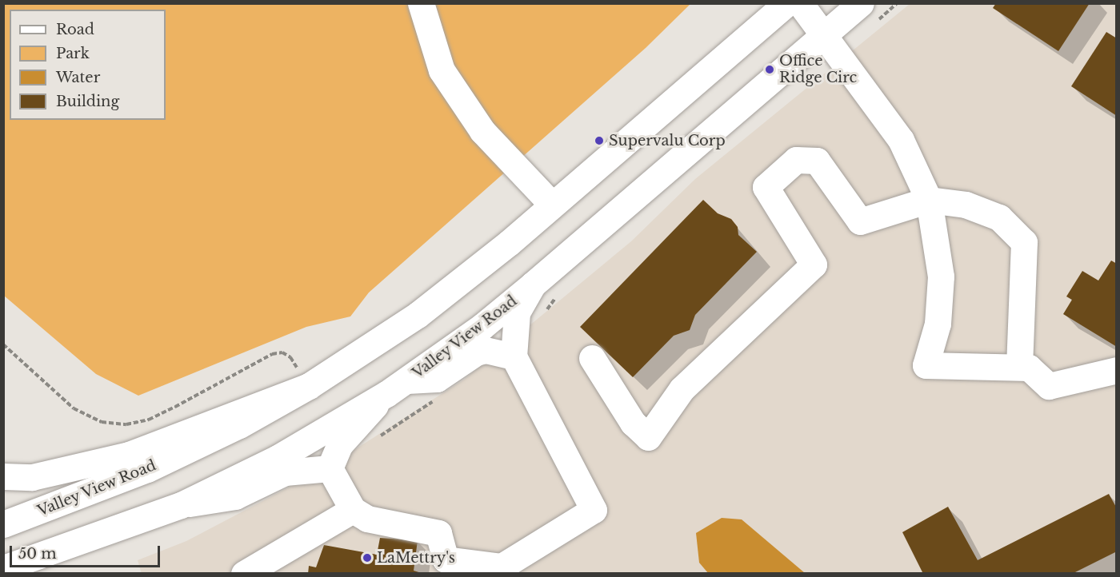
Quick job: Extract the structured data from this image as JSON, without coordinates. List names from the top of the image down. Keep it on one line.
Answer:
{"streets":{"main road":["Valley View Road"]},"places":["Office Ridge Circ","Supervalu Corp","LaMettry's"],"legend":["Road","Park","Water","Building"],"scale_bar":"50 m"}
